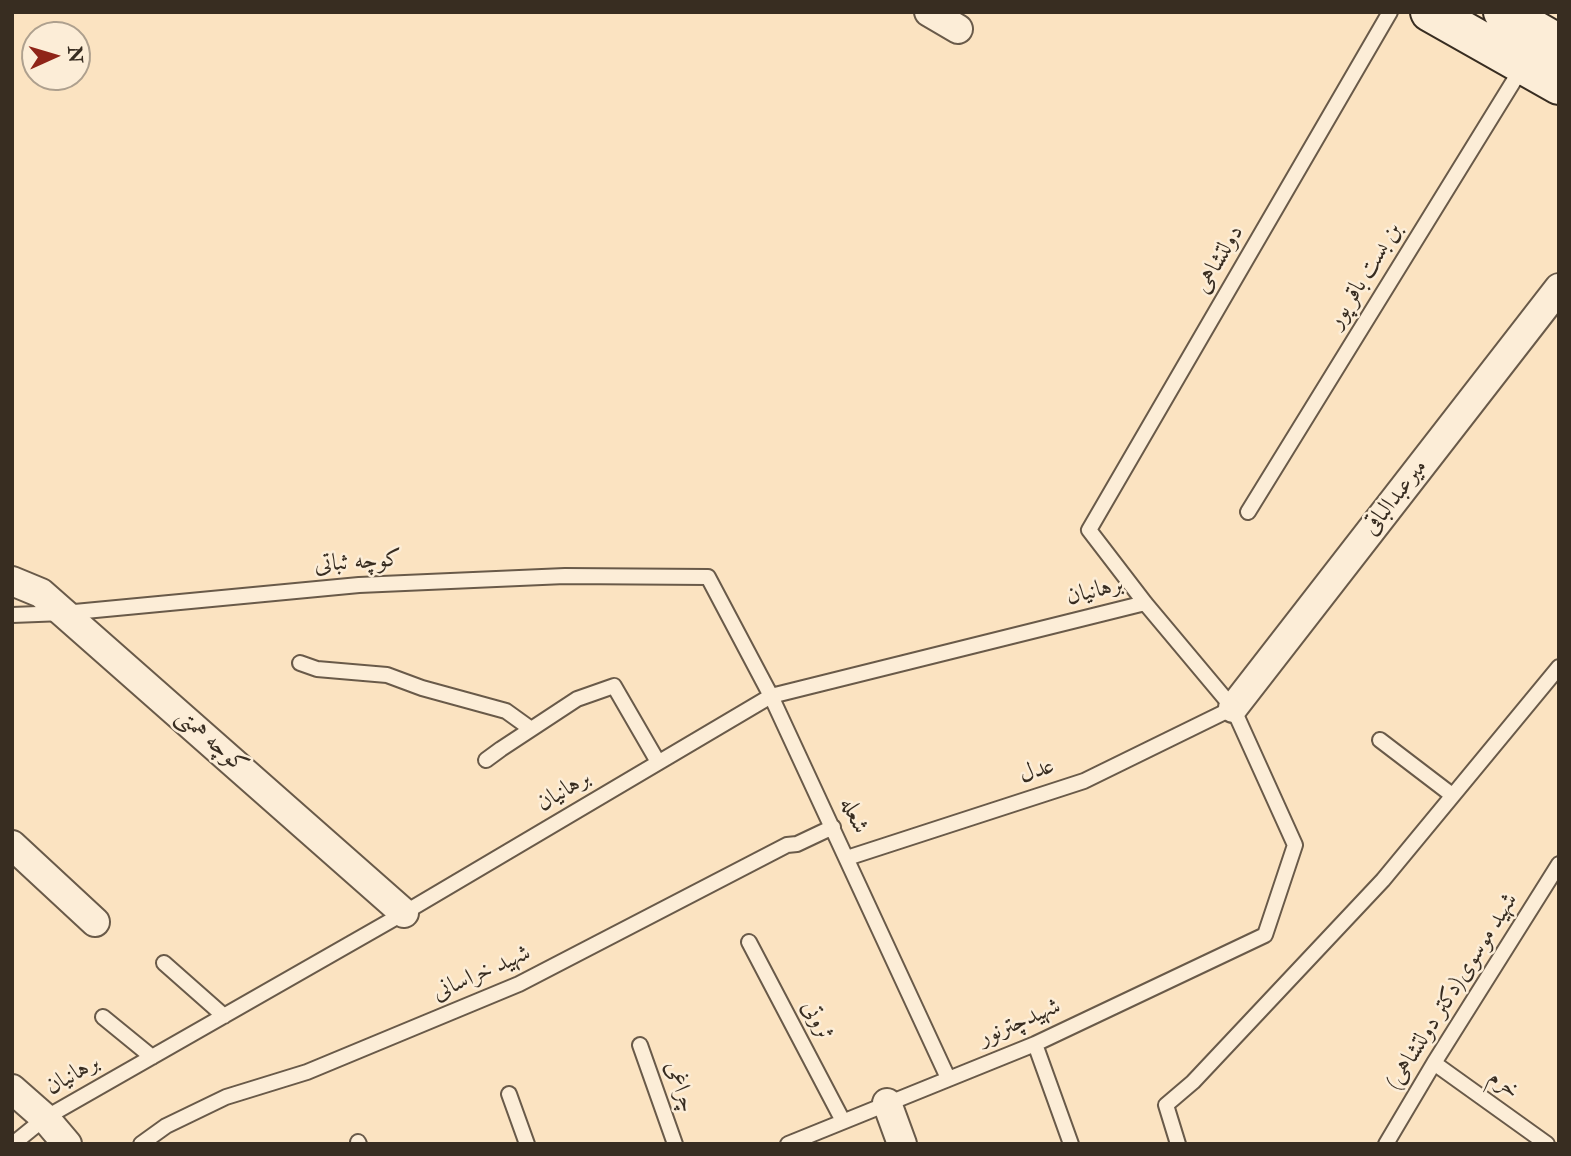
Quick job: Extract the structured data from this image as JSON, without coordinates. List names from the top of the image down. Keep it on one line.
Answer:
{"streets":{"street":["میرعبدالباقی","کوچه همتی"],"lane":["دولتشاهی","بن بست باقر پور","کوچه ثباتی","برهانیان","عدل","شعله","شهید خراسانی","شهید موسوی(دکتر دولتشاهی)","ثروتی","شهیدچترنور","خرم","چراغی"]},"crossings":[["دولتشاهی","برهانیان"],["میرعبدالباقی","عدل"],["میرعبدالباقی","شهیدچترنور"],["کوچه ثباتی","کوچه همتی"],["کوچه ثباتی","شعله"],["برهانیان","کوچه همتی"],["برهانیان","شعله"],["عدل","شعله"],["عدل","شهیدچترنور"],["شعله","شهید خراسانی"],["شعله","شهیدچترنور"],["شهید موسوی(دکتر دولتشاهی)","خرم"],["ثروتی","شهیدچترنور"]],"north":"right"}
